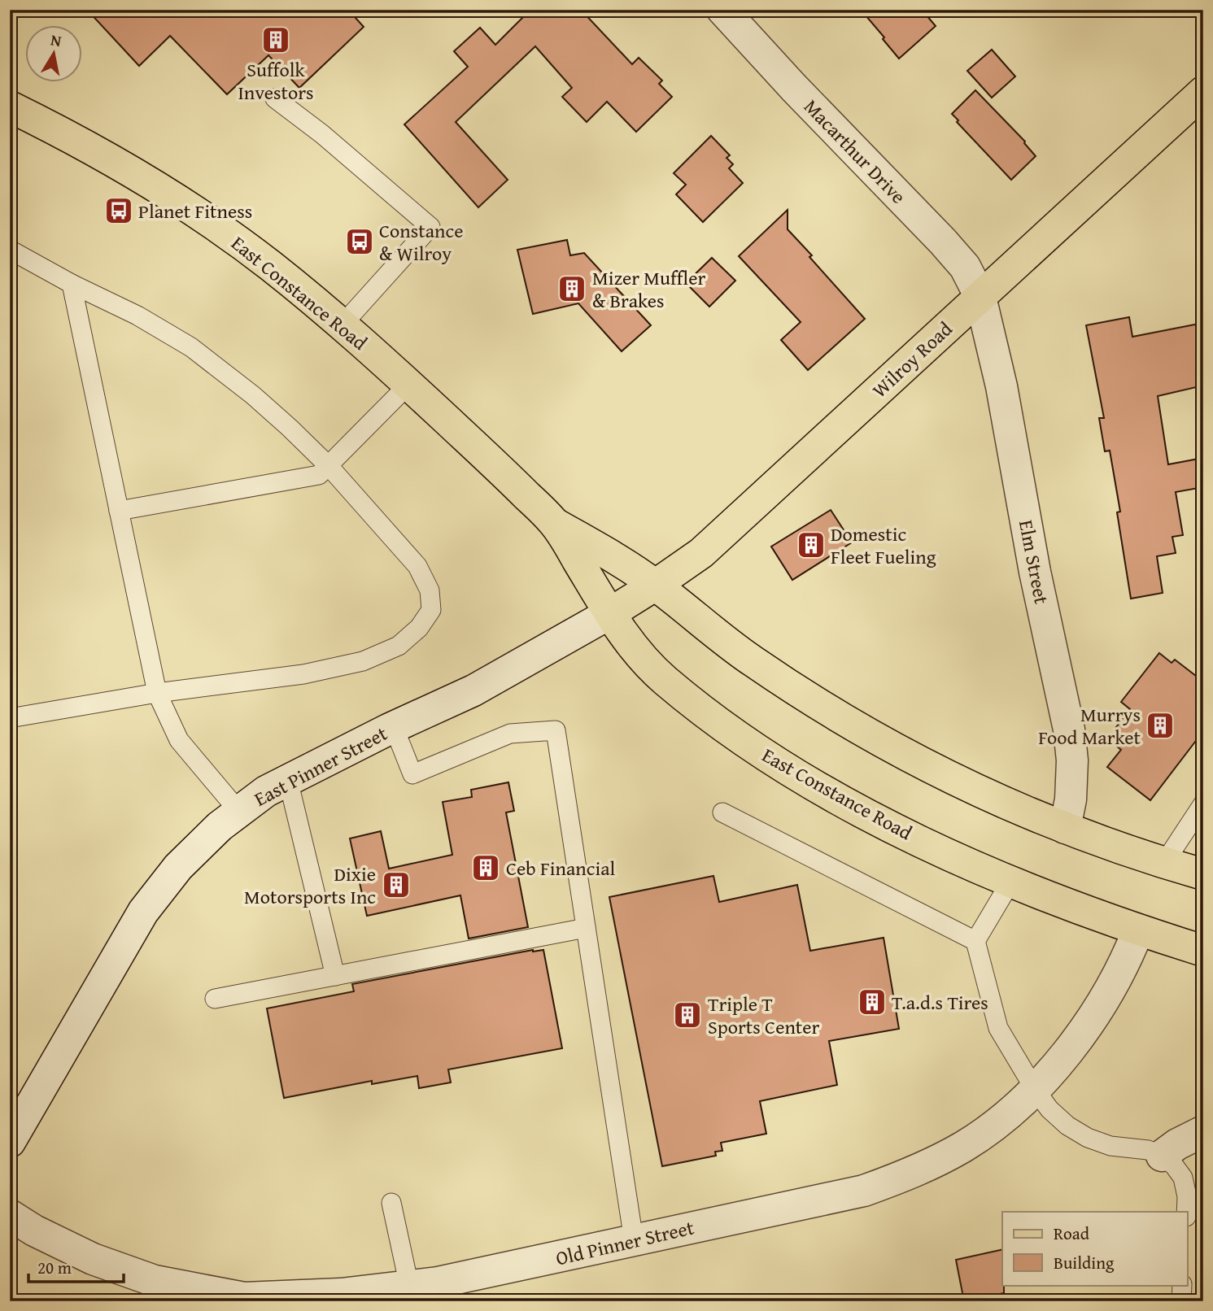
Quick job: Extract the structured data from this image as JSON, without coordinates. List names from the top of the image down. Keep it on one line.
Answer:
{"streets":{"main road":["East Constance Road","Wilroy Road"],"street":["Macarthur Drive","Elm Street","East Pinner Street","Old Pinner Street"]},"crossings":[["Macarthur Drive","Wilroy Road"],["Macarthur Drive","Elm Street"],["East Constance Road","Wilroy Road"],["East Constance Road","Elm Street"],["East Constance Road","East Pinner Street"],["East Constance Road","Old Pinner Street"],["Wilroy Road","Elm Street"],["Wilroy Road","East Pinner Street"]],"places":{"building":["Suffolk Investors","Mizer Muffler & Brakes","Domestic Fleet Fueling","Murrys Food Market","Ceb Financial","Dixie Motorsports Inc","T.a.d.s Tires","Triple T Sports Center"],"bus stop":["Planet Fitness","Constance & Wilroy"]},"legend":["Road","Building"],"scale_bar":"20 m","north":"top"}
